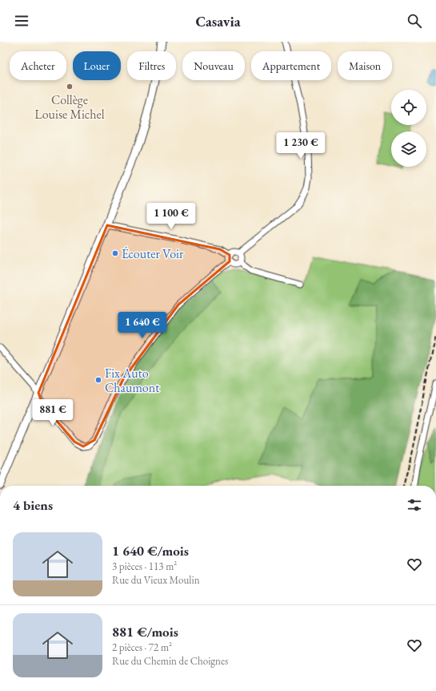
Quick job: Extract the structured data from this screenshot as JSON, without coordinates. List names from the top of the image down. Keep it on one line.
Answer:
{"places":["Collège Louise Michel","Écouter Voir","Fix Auto Chaumont"],"page":{"header":"Casavia","chip":["Acheter","Louer","Filtres","Nouveau","Appartement","Maison"],"price":["1 230 €","1 100 €","1 640 €","881 €"],"heading":"4 biens","list":[{"name":"1 640 €/mois","note":"3 pièces · 113 m² · Rue du Vieux Moulin"},{"name":"881 €/mois","note":"2 pièces · 72 m² · Rue du Chemin de Choignes"}]}}
